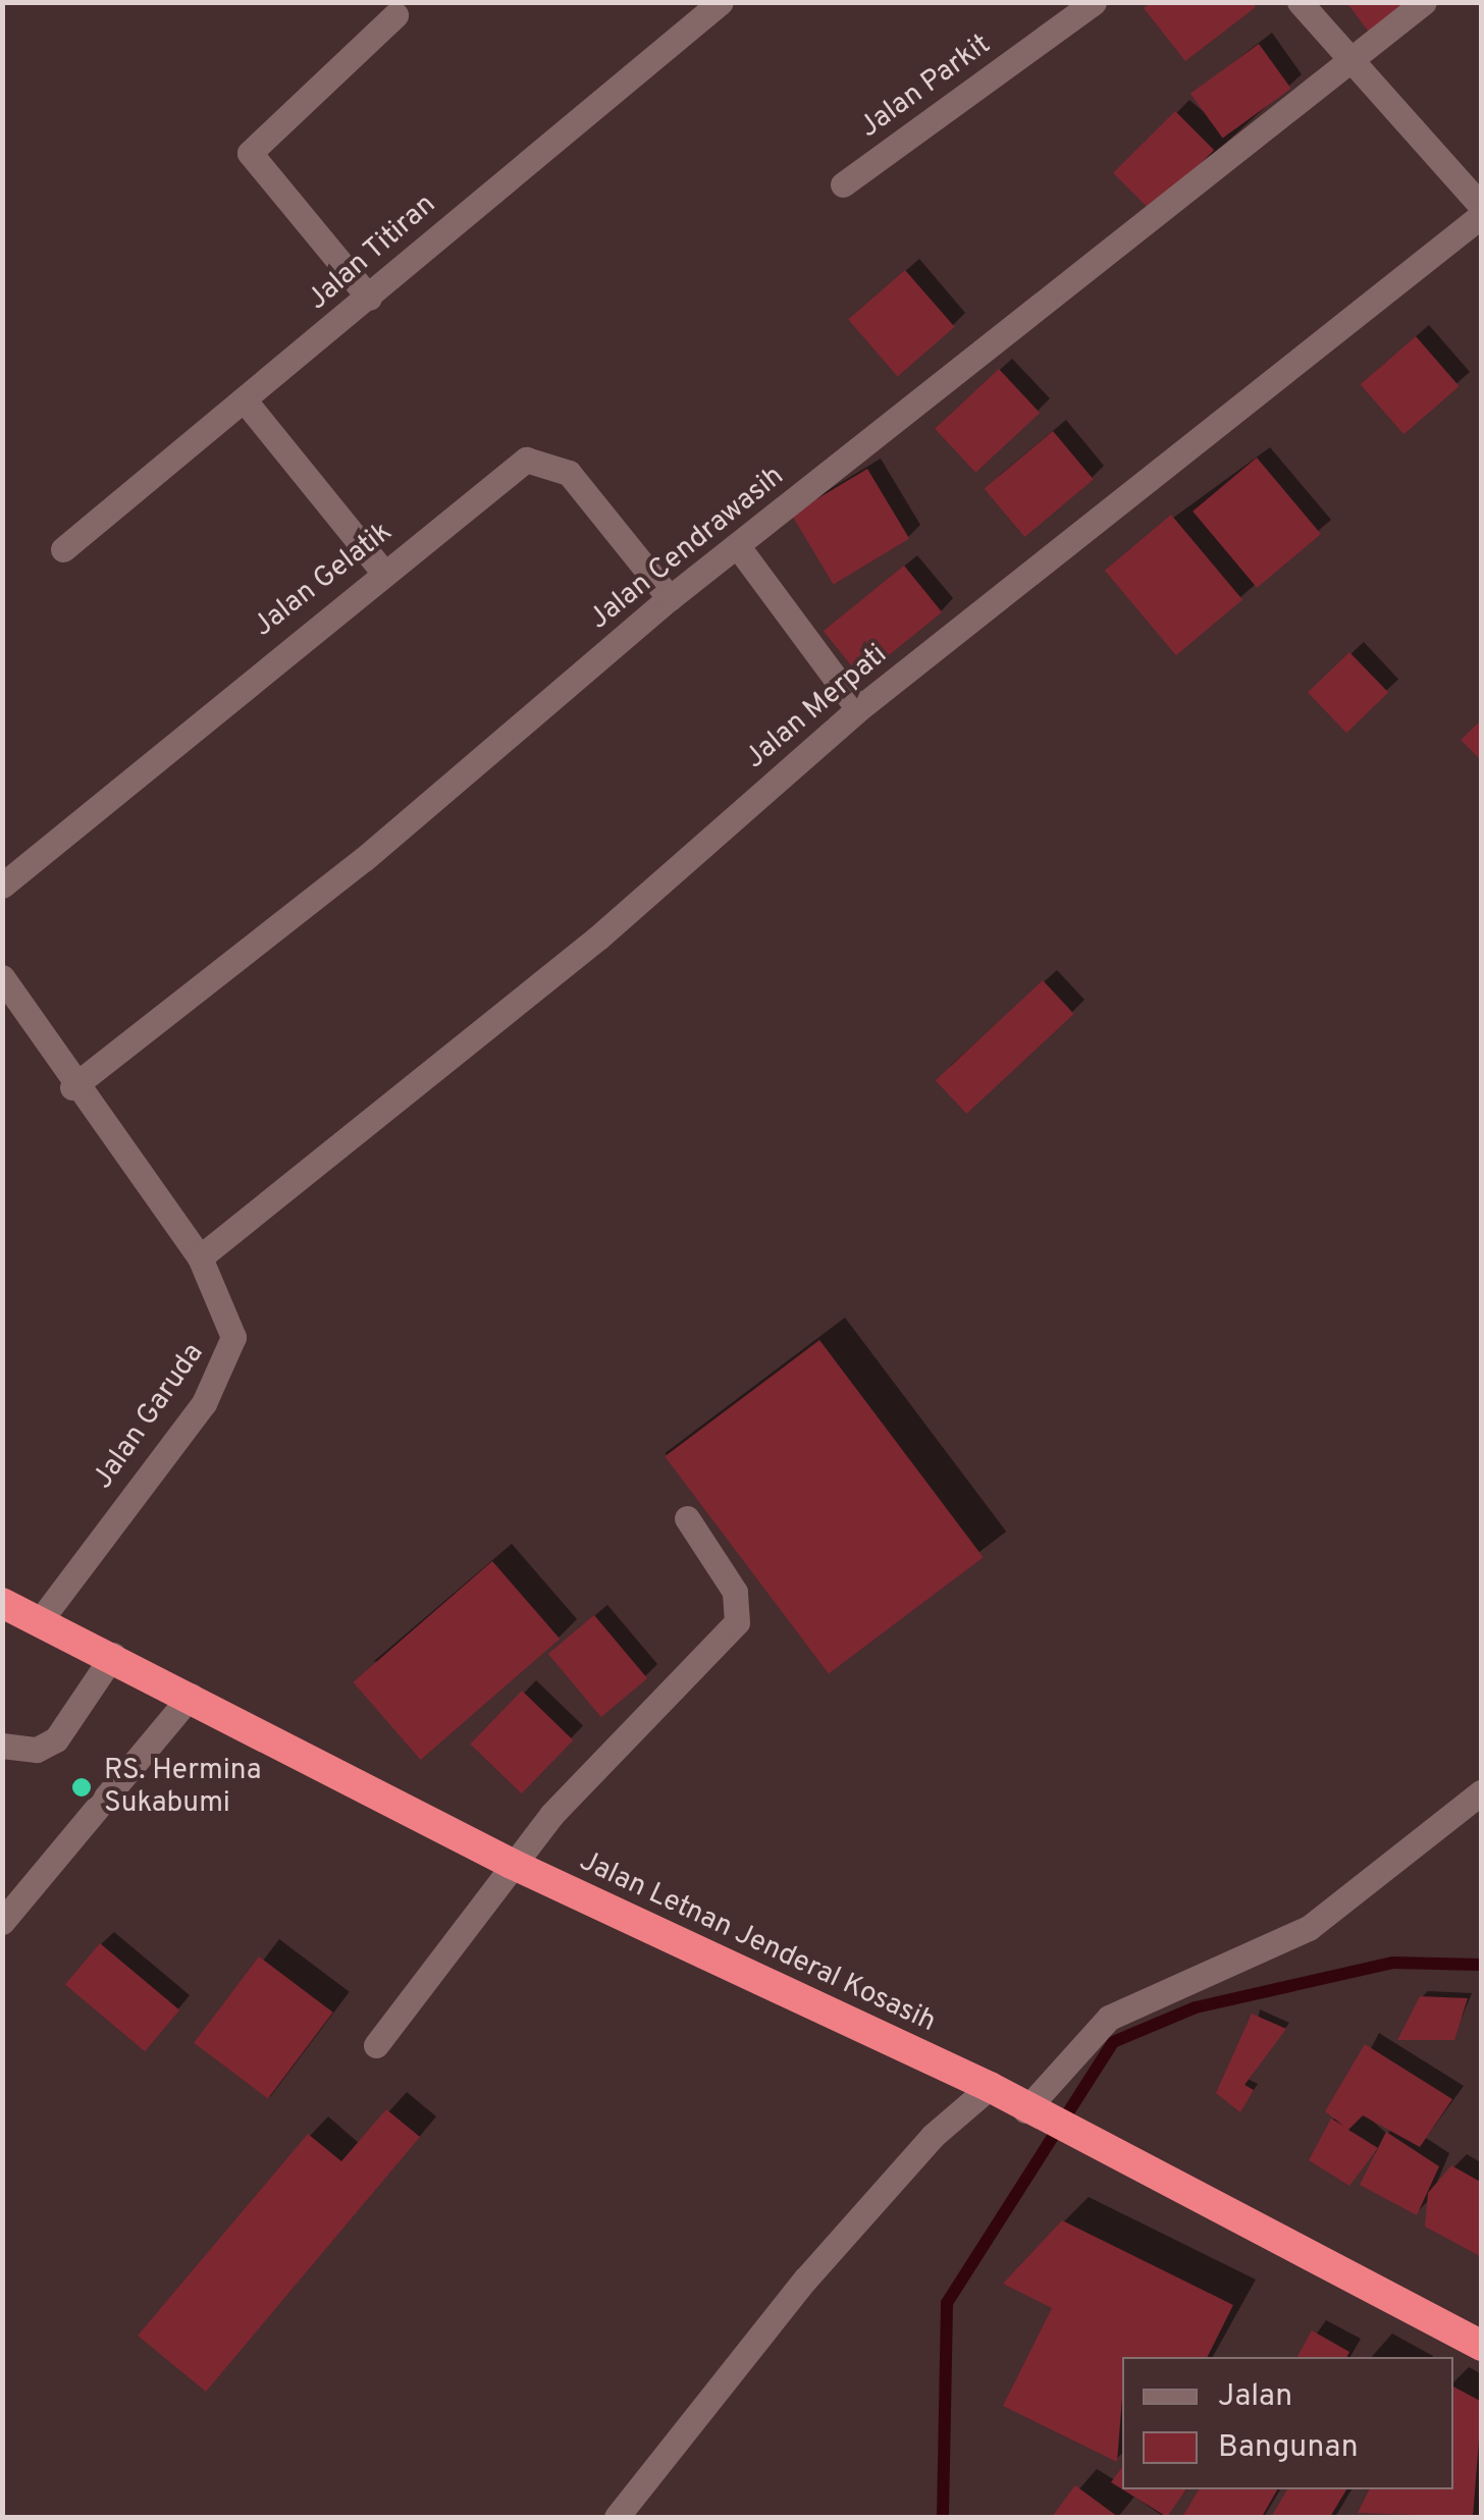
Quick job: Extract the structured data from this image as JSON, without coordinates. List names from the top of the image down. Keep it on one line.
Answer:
{"streets":{"highway":["Jalan Letnan Jenderal Kosasih"],"street":["Jalan Parkit","Jalan Titiran","Jalan Cendrawasih","Jalan Gelatik","Jalan Merpati","Jalan Garuda"]},"crossings":[["Jalan Cendrawasih","Jalan Gelatik"],["Jalan Cendrawasih","Jalan Garuda"],["Jalan Merpati","Jalan Garuda"],["Jalan Garuda","Jalan Letnan Jenderal Kosasih"]],"places":["RS. Hermina Sukabumi"],"legend":["Jalan","Bangunan"]}
